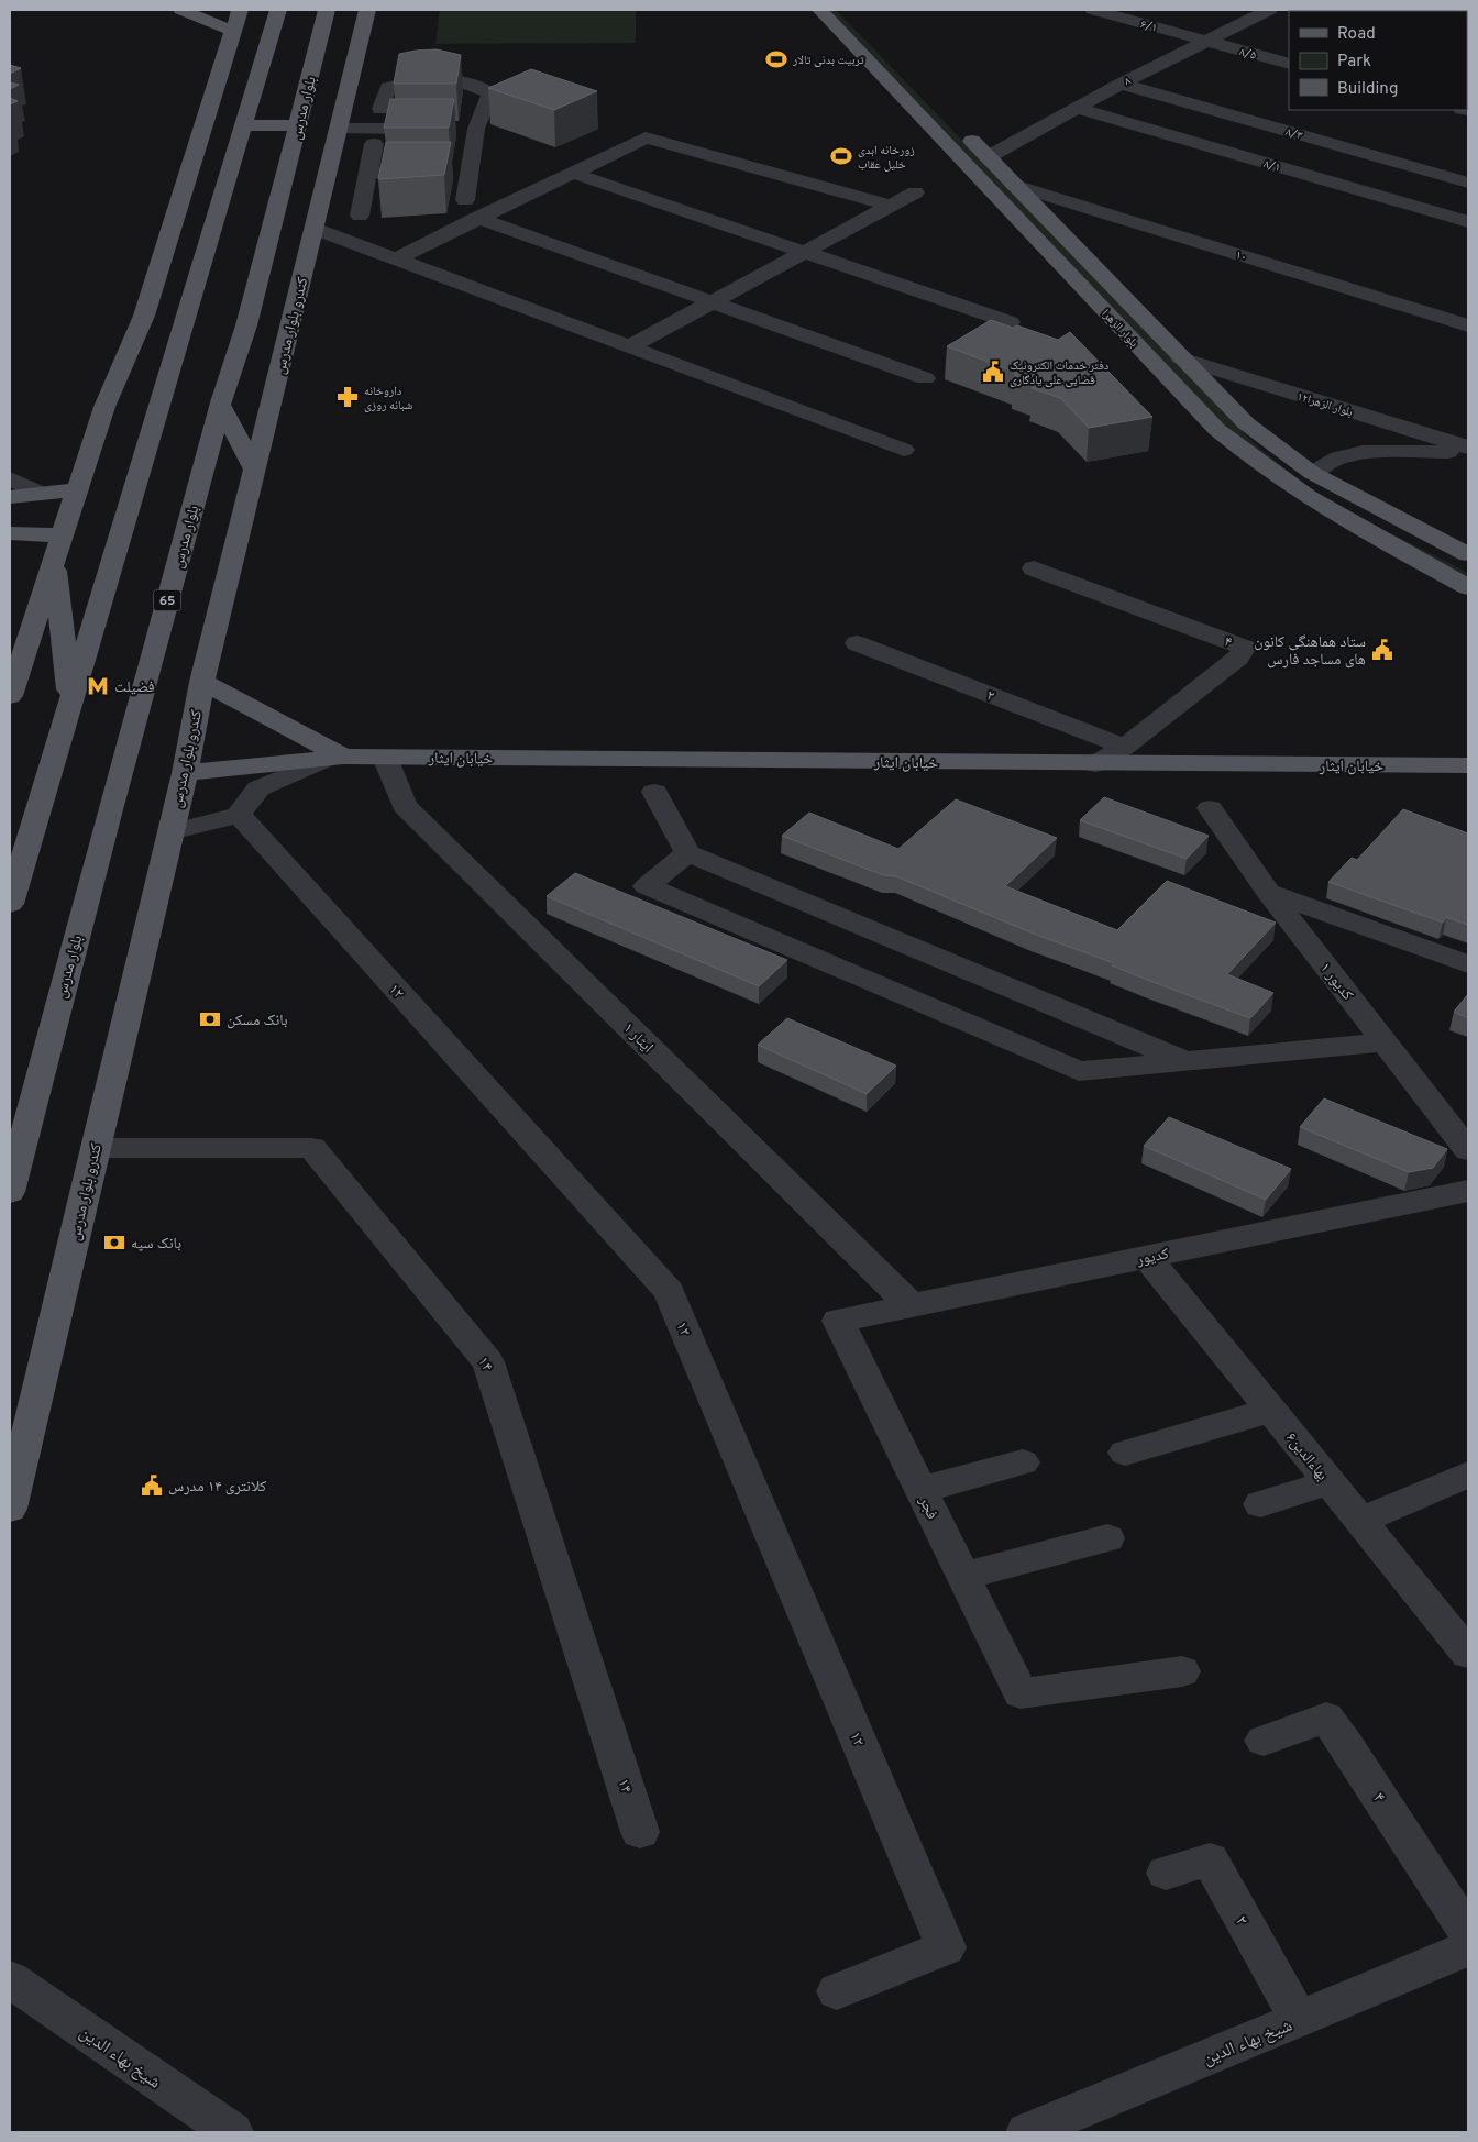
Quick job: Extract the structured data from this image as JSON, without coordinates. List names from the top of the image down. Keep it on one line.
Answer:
{"streets":{"main road":["بلوار مدرس","کندرو بلوار مدرس","بلوار الزهرا","65","خیابان ایثار"],"street":["۶/۱","۸/۵","۸","۸/۳","۸/۱","۱۰","بلوار الزهرا۱۲","۴","۲","کدیور ۱","۱۲","ایثار ۱","کدیور","۱۴","۶بهاءالدين","فجر","شیخ بهاء الدین"]},"crossings":[["۶/۱","۸/۵"],["۶/۱","۸"],["۸/۵","۸"],["۸","۸/۳"],["۸","۸/۱"],["۸","بلوار الزهرا"],["بلوار مدرس","کندرو بلوار مدرس"],["۱۰","بلوار الزهرا"],["کندرو بلوار مدرس","خیابان ایثار"],["کندرو بلوار مدرس","۱۴"],["بلوار الزهرا","بلوار الزهرا۱۲"],["۴","۲"],["۴","خیابان ایثار"],["۲","شیخ بهاء الدین"],["خیابان ایثار","ایثار ۱"],["ایثار ۱","کدیور"],["کدیور","۶بهاءالدين"],["کدیور","فجر"]],"places":{"sports":["تربیت بدنی تالار","زورخانه ابدی خلیل عقاب"],"public building":["دفتر خدمات الکترونیک قضایی علی یادگاری","ستاد هماهنگی کانون های مساجد فارس","کلانتری ۱۴ مدرس"],"pharmacy":["داروخانه شبانه روزی"],"metro station":["فضیلت"],"bank":["بانک مسکن","بانک سپه"]},"legend":["Road","Park","Building"]}
